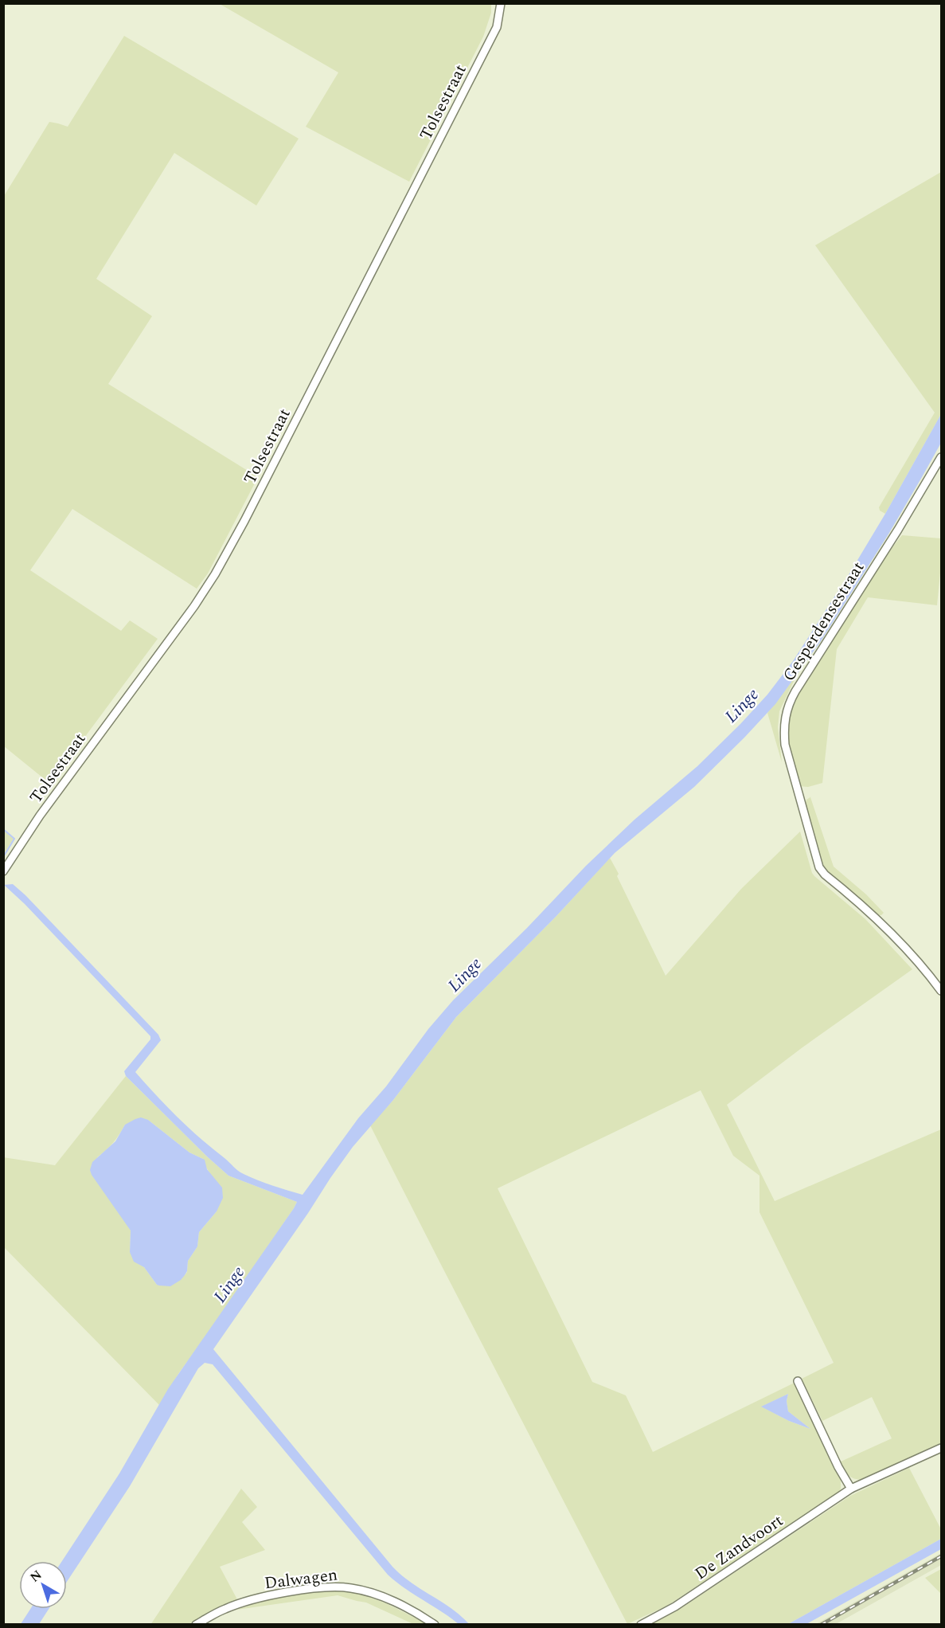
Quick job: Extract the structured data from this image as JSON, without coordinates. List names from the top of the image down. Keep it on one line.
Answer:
{"streets":{"street":["Tolsestraat","Gesperdensestraat","De Zandvoort","Dalwagen"]},"water":["Linge"],"north":"top left"}
